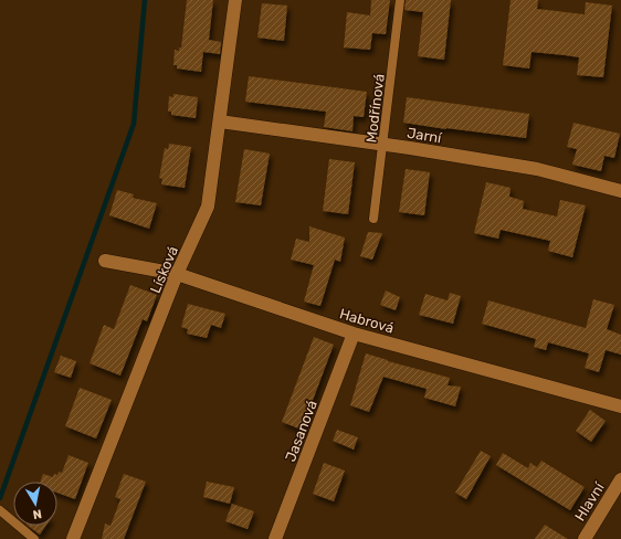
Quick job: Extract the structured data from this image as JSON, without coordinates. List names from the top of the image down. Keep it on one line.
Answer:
{"streets":{"street":["Jarní","Lísková","Habrová","Jasanová","Hlavní"],"lane":["Modřínová"]},"crossings":[["Modřínová","Jarní"],["Jarní","Lísková"],["Lísková","Habrová"],["Habrová","Jasanová"]],"north":"bottom"}
